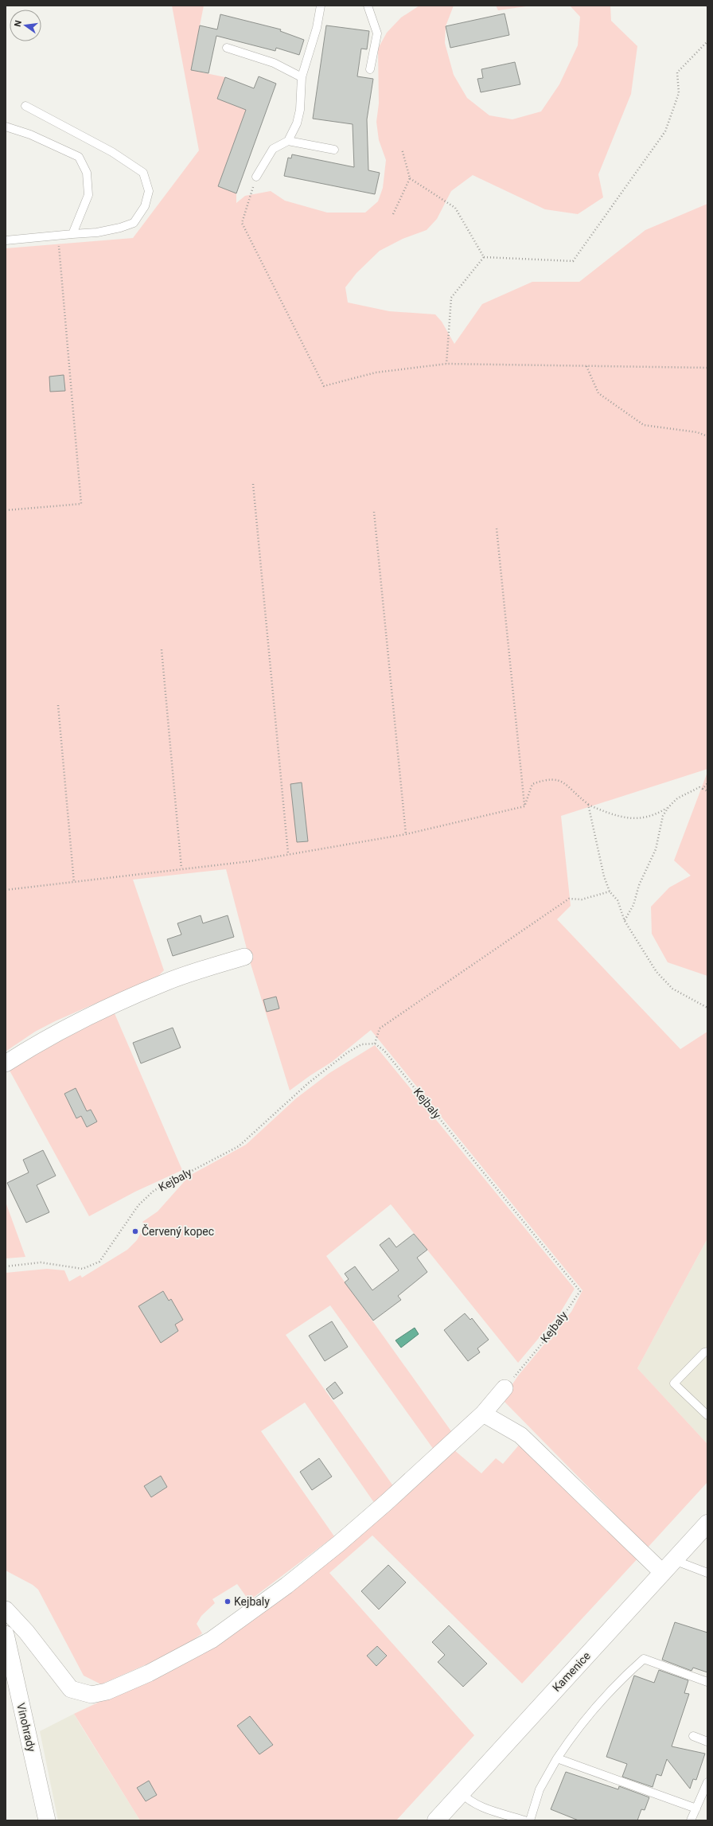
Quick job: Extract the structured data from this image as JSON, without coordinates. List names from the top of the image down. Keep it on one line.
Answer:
{"streets":{"street":["Kamenice","Vinohrady"],"path":["Kejbaly"]},"places":["Červený kopec","Kejbaly"],"north":"left"}
